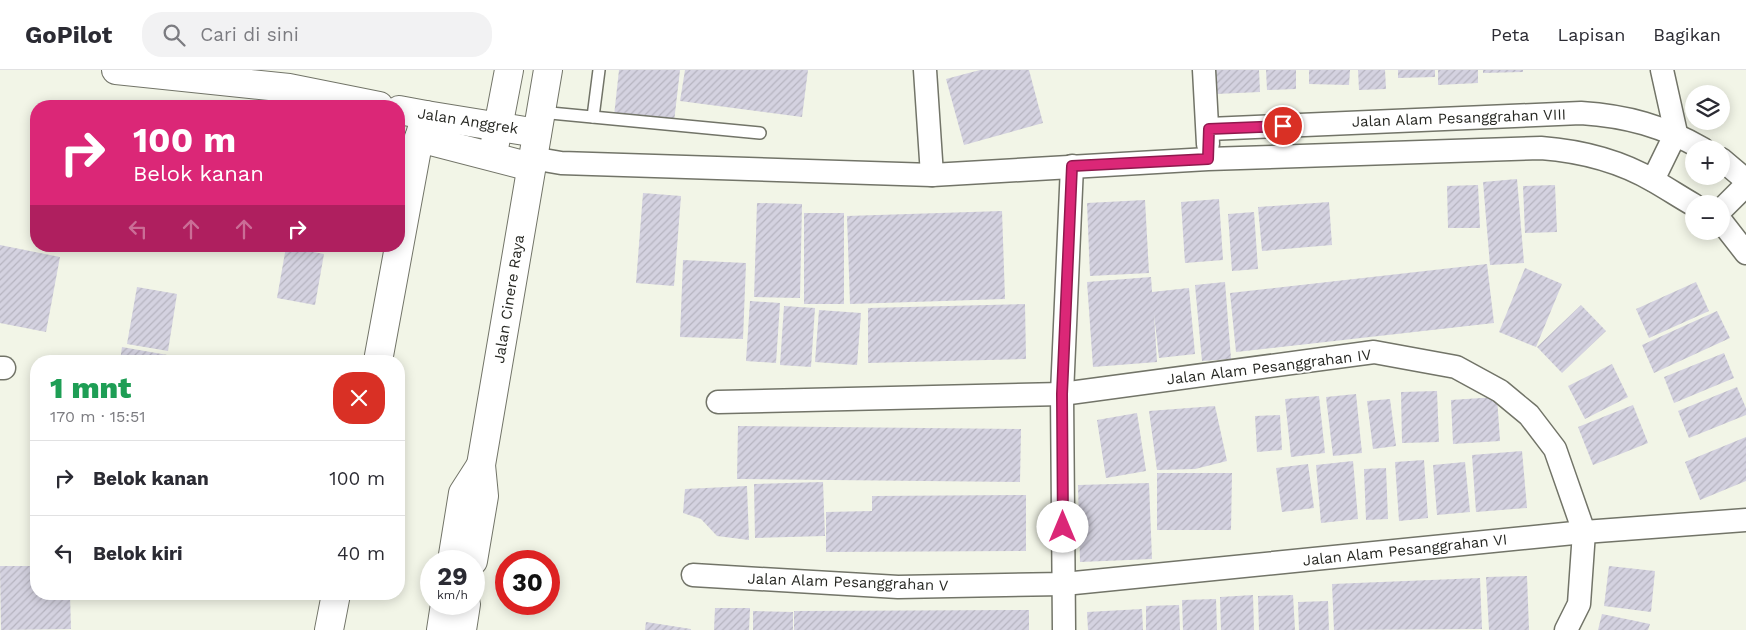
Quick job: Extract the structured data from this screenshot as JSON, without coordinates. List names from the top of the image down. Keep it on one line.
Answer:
{"streets":{"main road":["Jalan Anggrek","Jalan Cinere Raya"],"street":["Jalan Alam Pesanggrahan VIII","Jalan Alam Pesanggrahan IV","Jalan Alam Pesanggrahan VI","Jalan Alam Pesanggrahan V"]},"crossings":[["Jalan Alam Pesanggrahan VIII","Jalan Anggrek"],["Jalan Alam Pesanggrahan VIII","Jalan Cinere Raya"],["Jalan Anggrek","Jalan Cinere Raya"],["Jalan Alam Pesanggrahan IV","Jalan Alam Pesanggrahan VI"],["Jalan Alam Pesanggrahan VI","Jalan Alam Pesanggrahan V"]],"page":{"header":"GoPilot","search":"Cari di sini","nav":["Peta","Lapisan","Bagikan"],"map_buttons":["+","−"],"turn":["100 m","Belok kanan"],"heading":["1 mnt","170 m · 15:51"],"list":[{"name":"Belok kanan","value":"100 m"},{"name":"Belok kiri","value":"40 m"}],"speed":"29 km/h","limit":"30"}}
